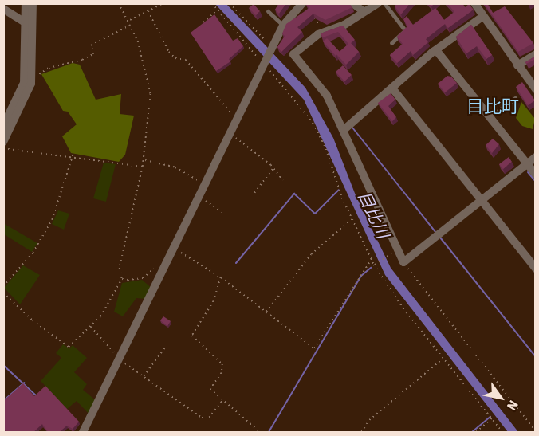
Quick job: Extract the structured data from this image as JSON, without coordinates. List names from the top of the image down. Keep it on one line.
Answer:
{"districts":["目比町"],"water":["目比川"],"north":"bottom right"}
